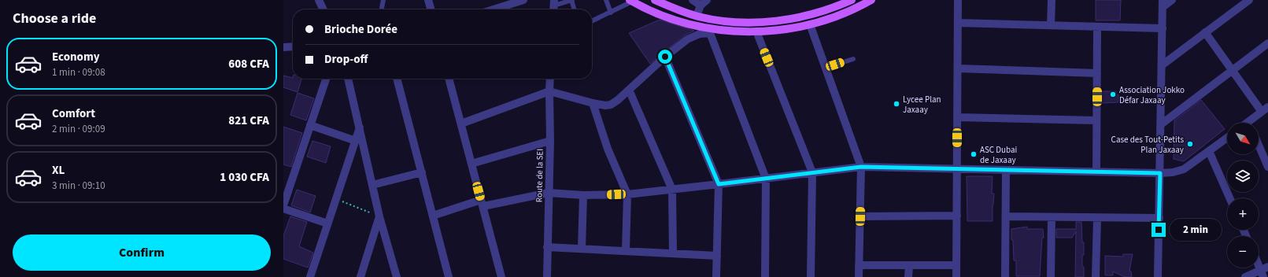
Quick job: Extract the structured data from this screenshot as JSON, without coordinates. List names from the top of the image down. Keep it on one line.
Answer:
{"streets":{"street":["Route de la SEI"]},"places":["Association Jokko Défar Jaxaay","Lycee Plan Jaxaay","Case des Tout-Petits Plan Jaxaay","ASC Dubai de Jaxaay"],"north":"bottom right","page":{"heading":"Choose a ride","banner":["Brioche Dorée","Drop-off"],"list":[{"name":"Economy","note":"1 min · 09:08","value":"608 CFA"},{"name":"Comfort","note":"2 min · 09:09","value":"821 CFA"},{"name":"XL","note":"3 min · 09:10","value":"1 030 CFA"}],"map_buttons":["+","−"],"bubble":"2 min","buttons":"Confirm"}}
